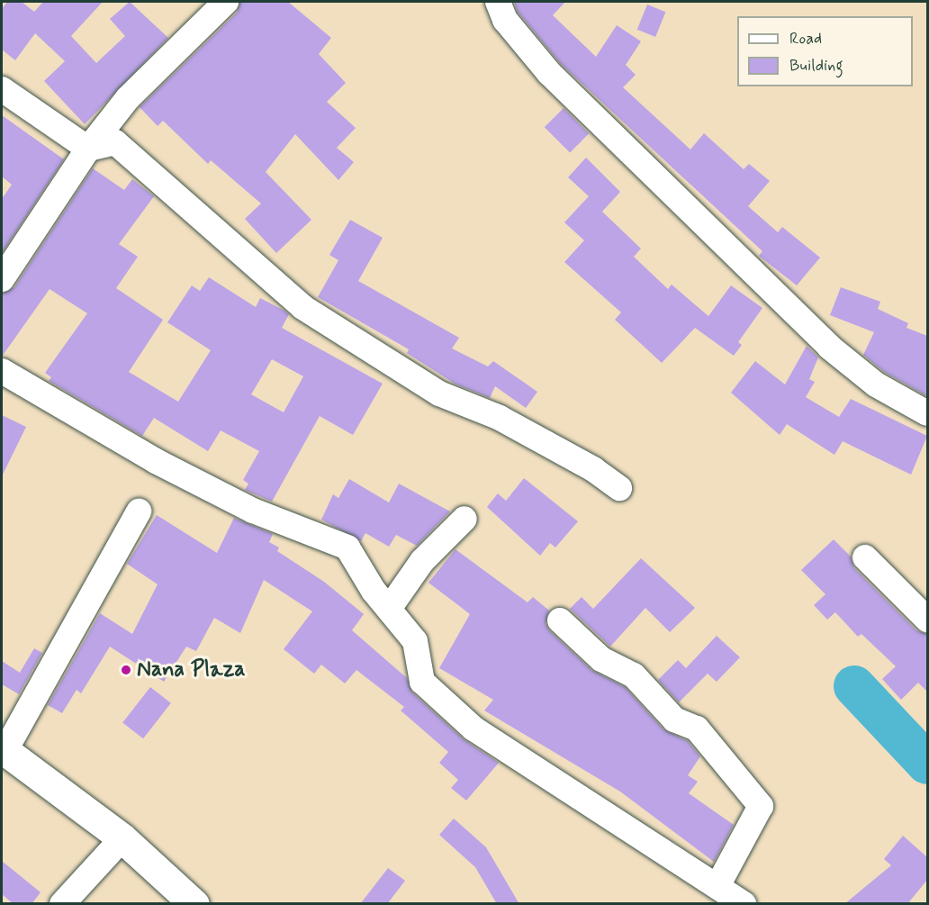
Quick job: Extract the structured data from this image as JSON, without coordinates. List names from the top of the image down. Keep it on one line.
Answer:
{"places":["Nana Plaza"],"legend":["Road","Building"]}
